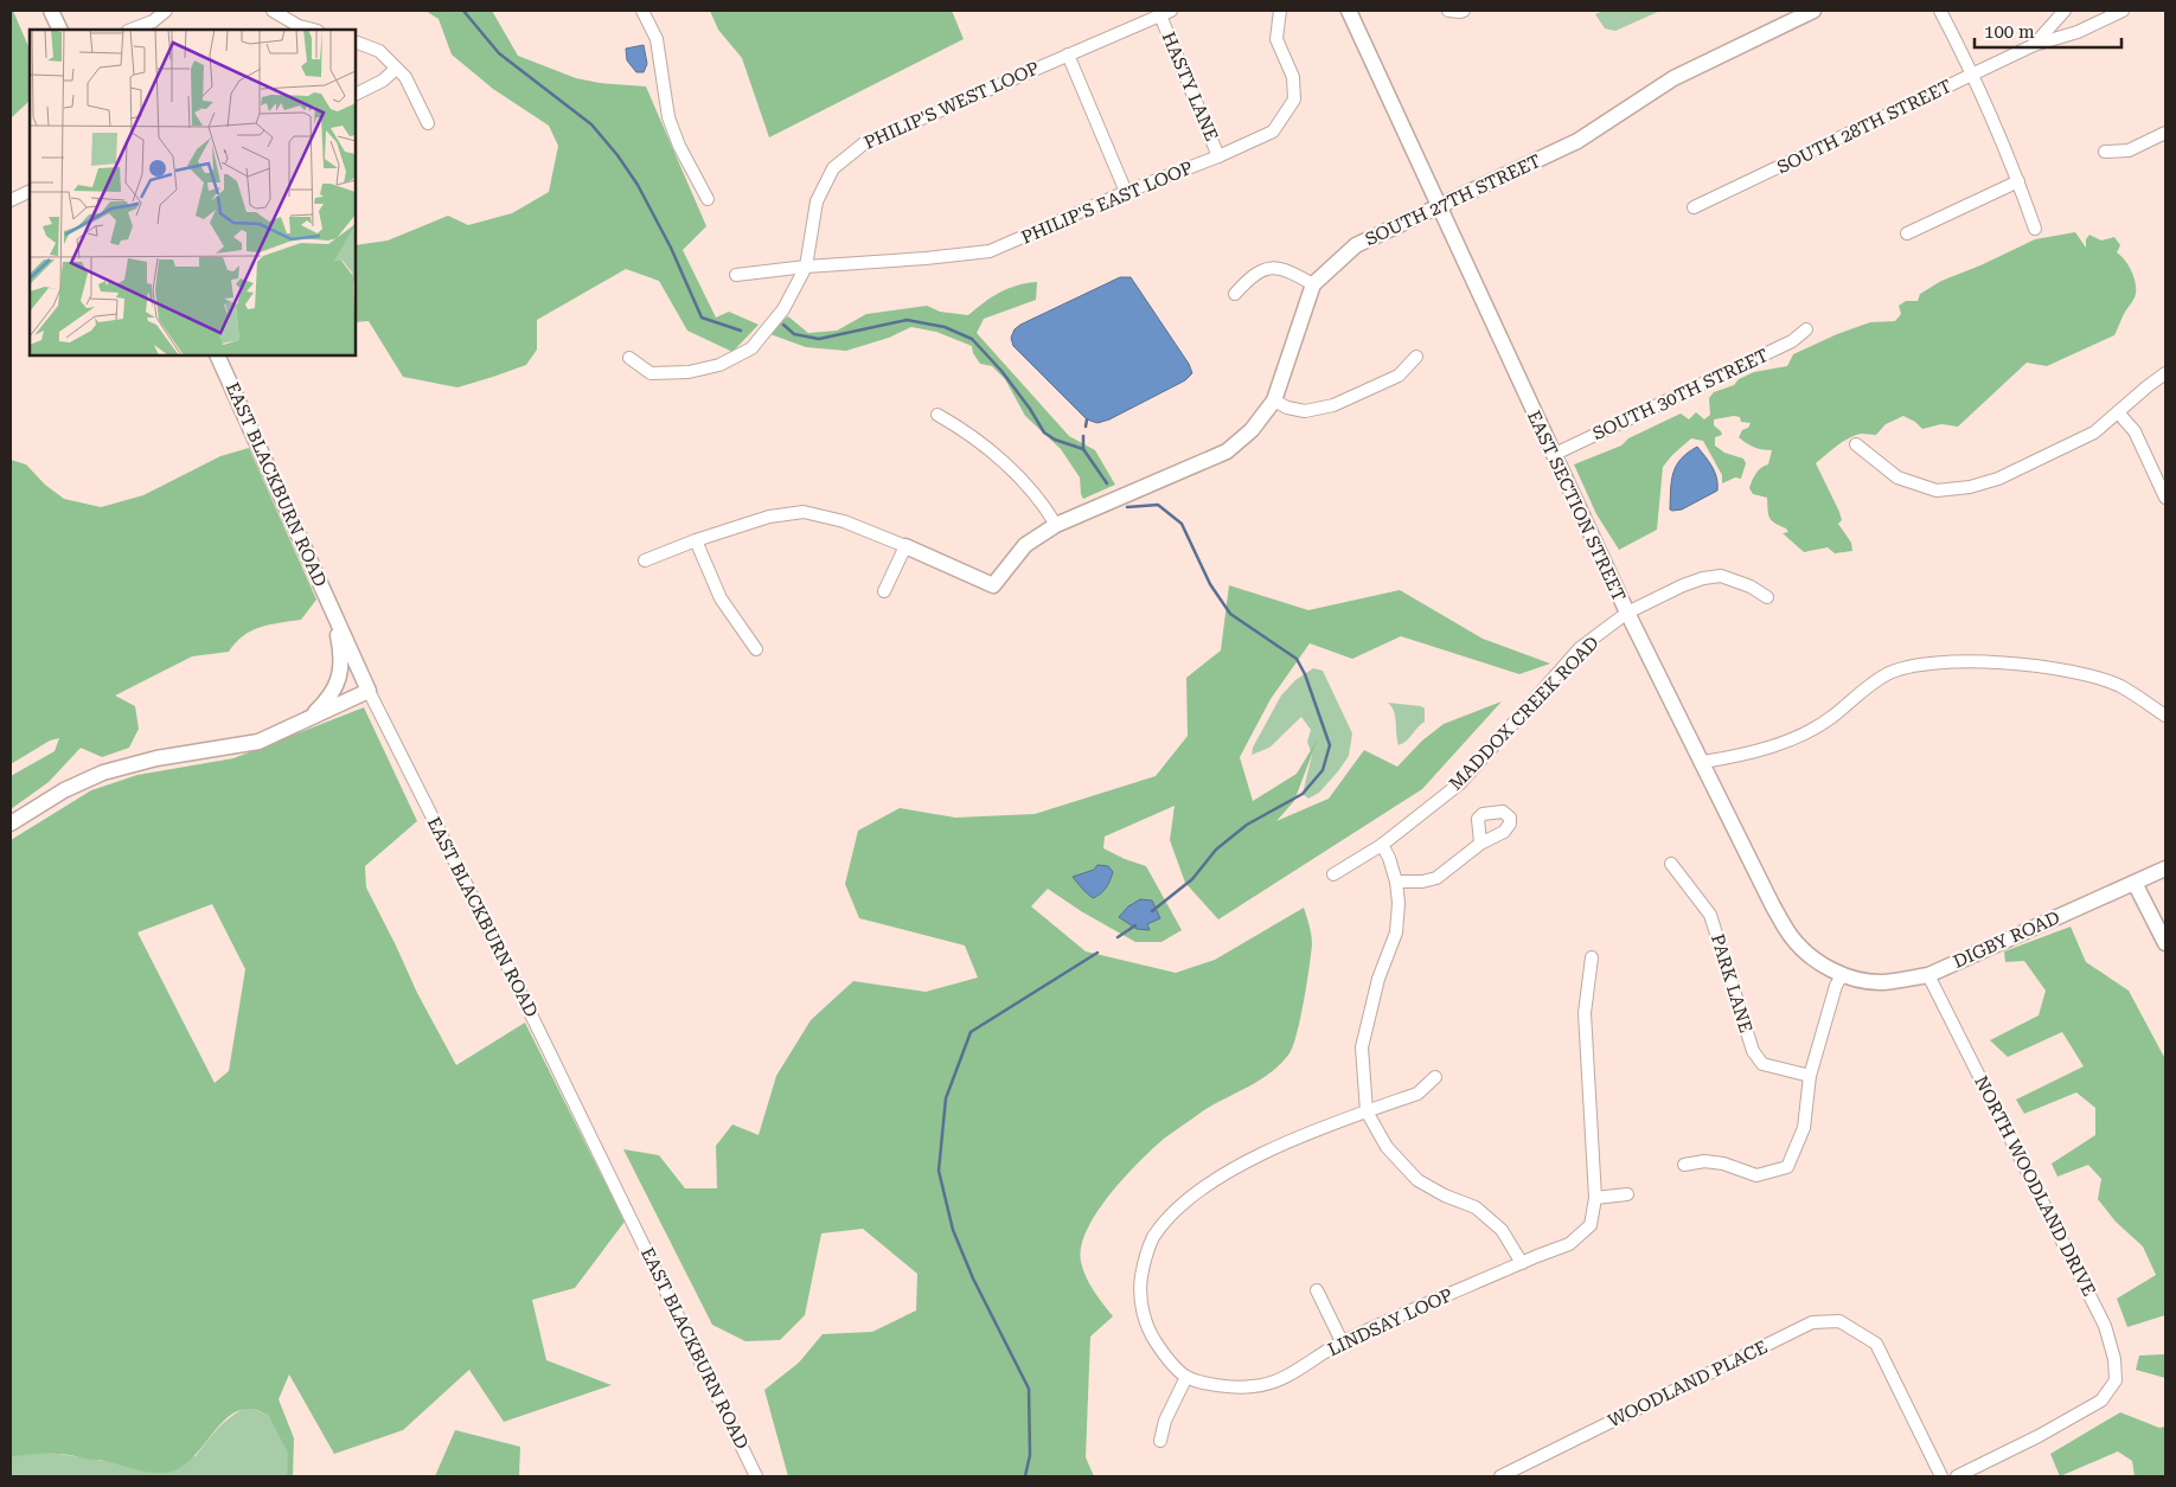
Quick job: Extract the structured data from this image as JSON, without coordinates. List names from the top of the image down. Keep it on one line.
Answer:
{"streets":{"street":["HASTY LANE","PHILIP'S WEST LOOP","SOUTH 28TH STREET","SOUTH 27TH STREET","PHILIP'S EAST LOOP","SOUTH 30TH STREET","EAST BLACKBURN ROAD","EAST SECTION STREET","MADDOX CREEK ROAD","DIGBY ROAD","PARK LANE","NORTH WOODLAND DRIVE","LINDSAY LOOP","WOODLAND PLACE"]},"crossings":[["HASTY LANE","PHILIP'S WEST LOOP"],["HASTY LANE","PHILIP'S EAST LOOP"],["PHILIP'S WEST LOOP","PHILIP'S EAST LOOP"],["SOUTH 27TH STREET","EAST SECTION STREET"],["SOUTH 30TH STREET","EAST SECTION STREET"],["EAST SECTION STREET","MADDOX CREEK ROAD"],["EAST SECTION STREET","DIGBY ROAD"],["DIGBY ROAD","NORTH WOODLAND DRIVE"]],"scale_bar":"100 m"}
